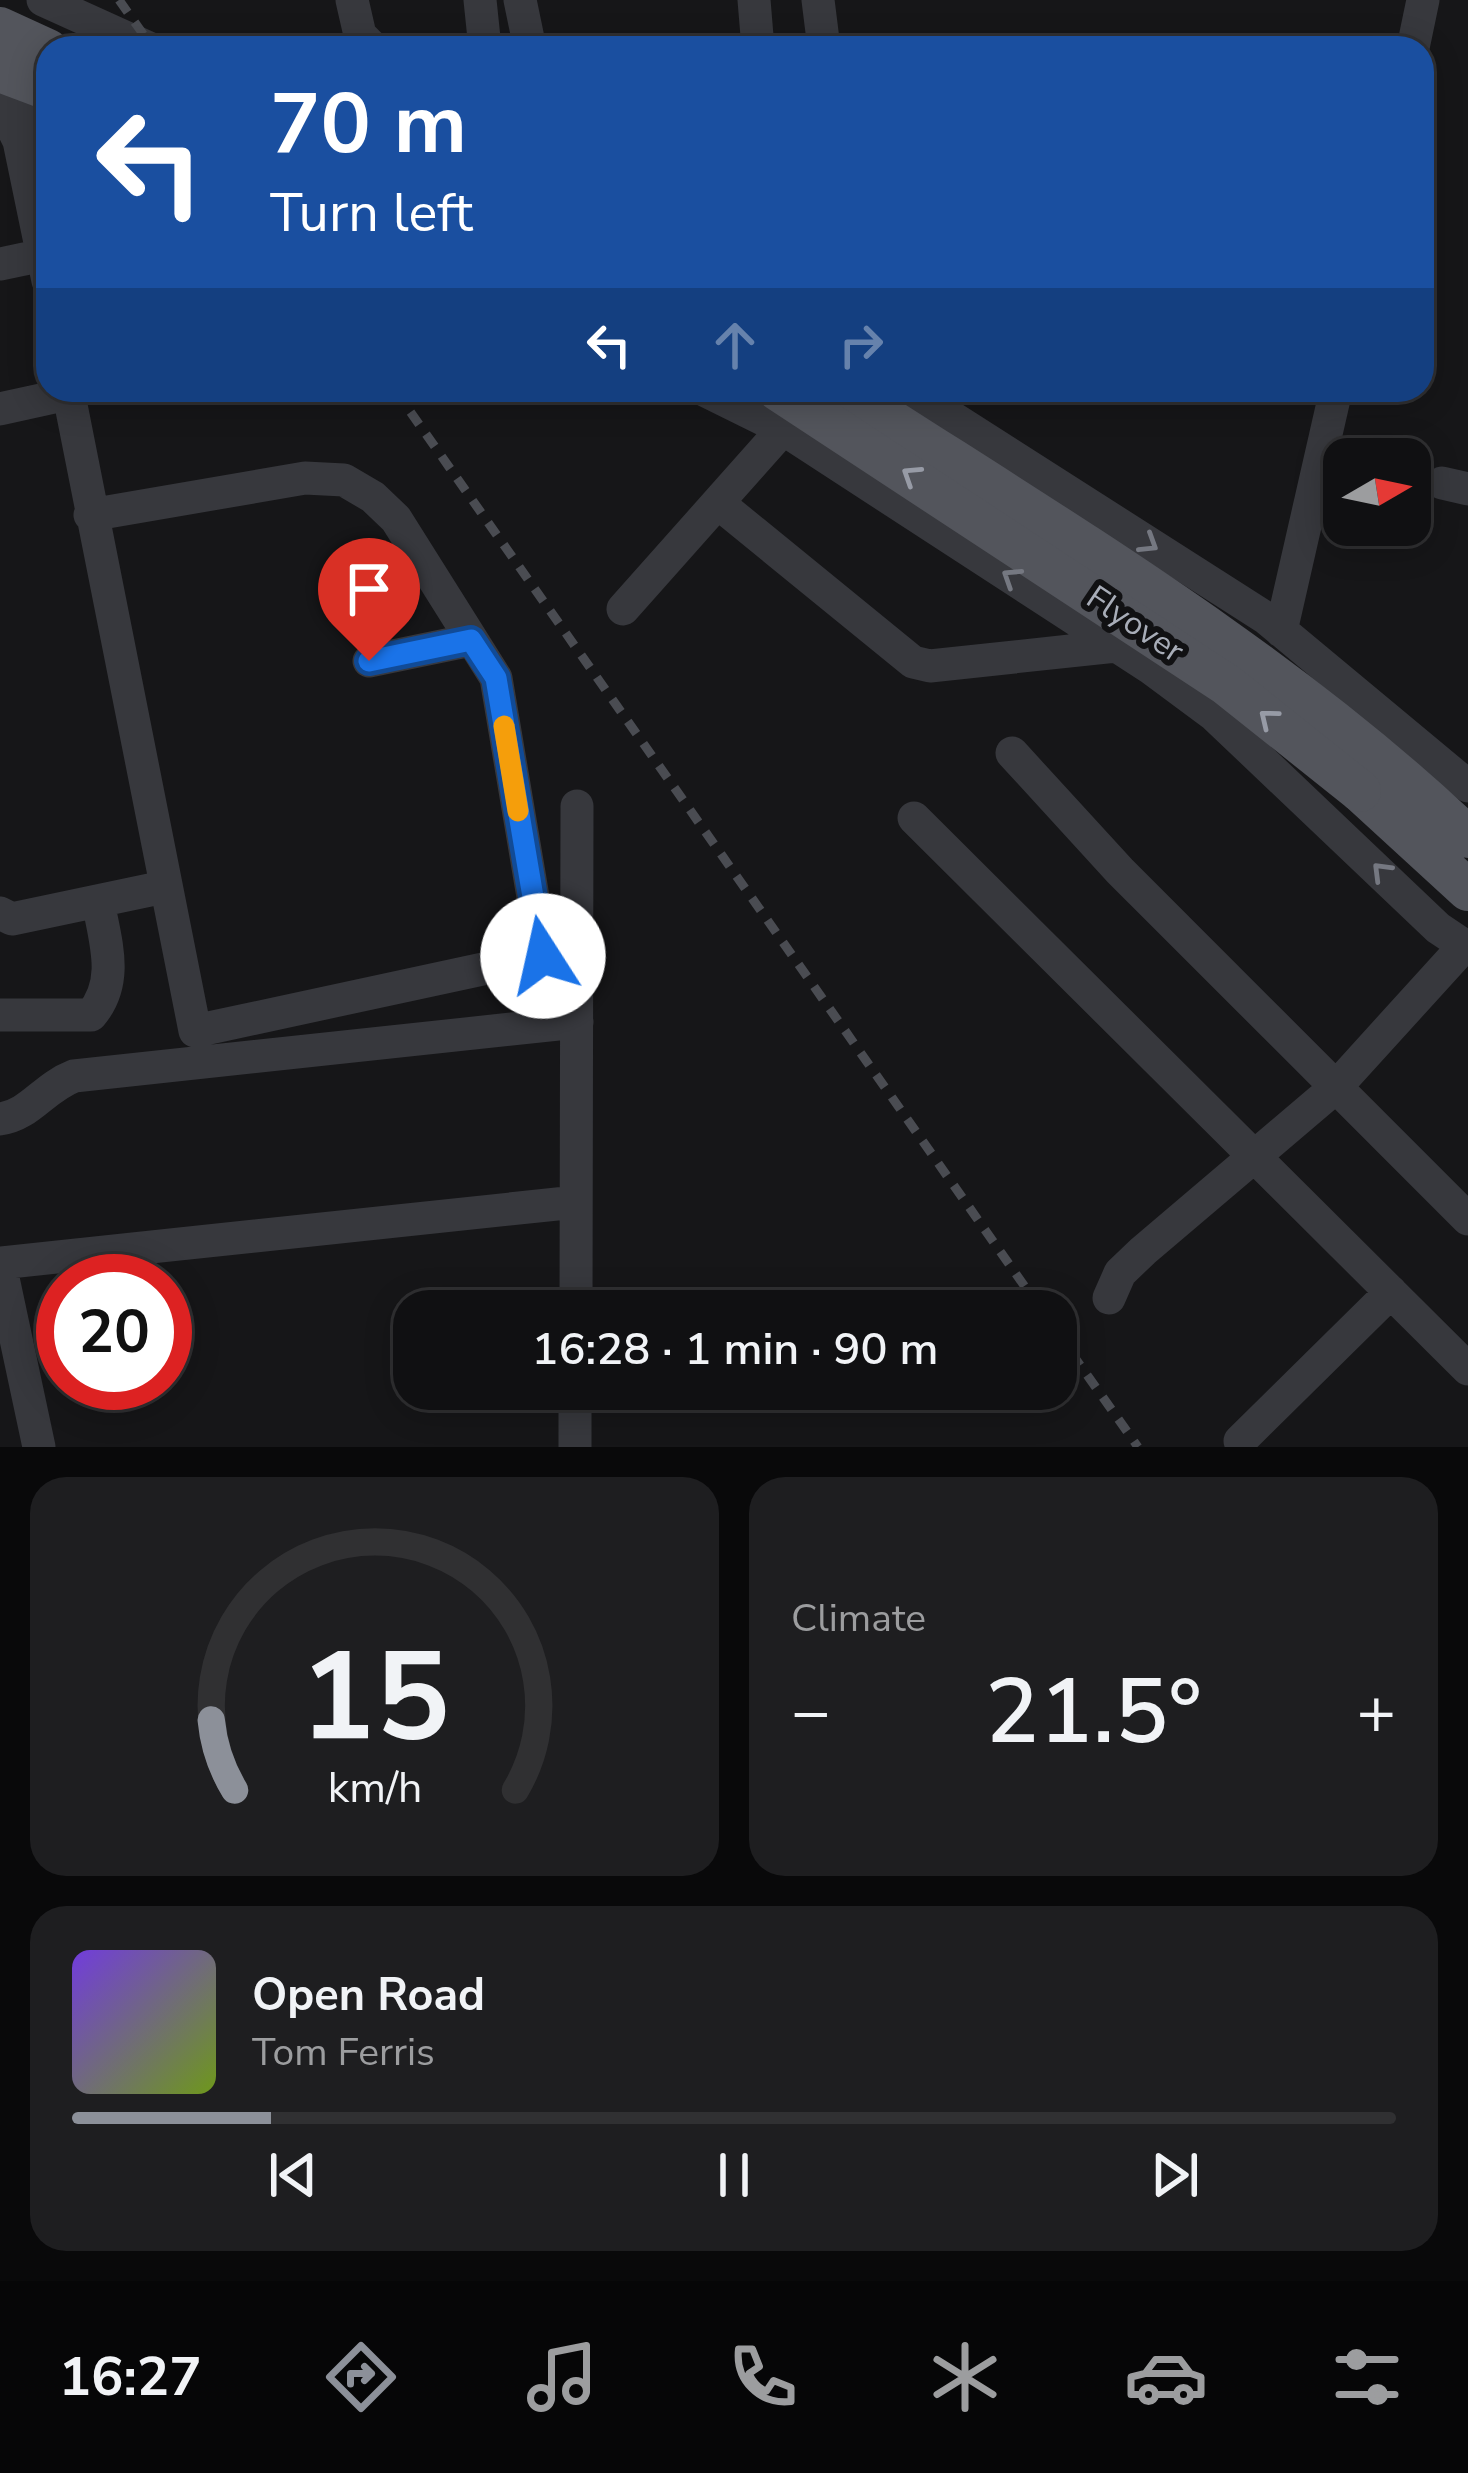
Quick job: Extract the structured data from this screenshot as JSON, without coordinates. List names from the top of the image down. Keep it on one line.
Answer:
{"streets":{"main road":["Flyover"]},"north":"right","page":{"turn":["70 m","Turn left"],"limit":"20","trip":"16:28 · 1 min · 90 m","tile":"Climate","heat":["−","21.5°","+"],"song":["Open Road","Tom Ferris"],"tabs":"16:27","gauge":["15","km/h"]}}
